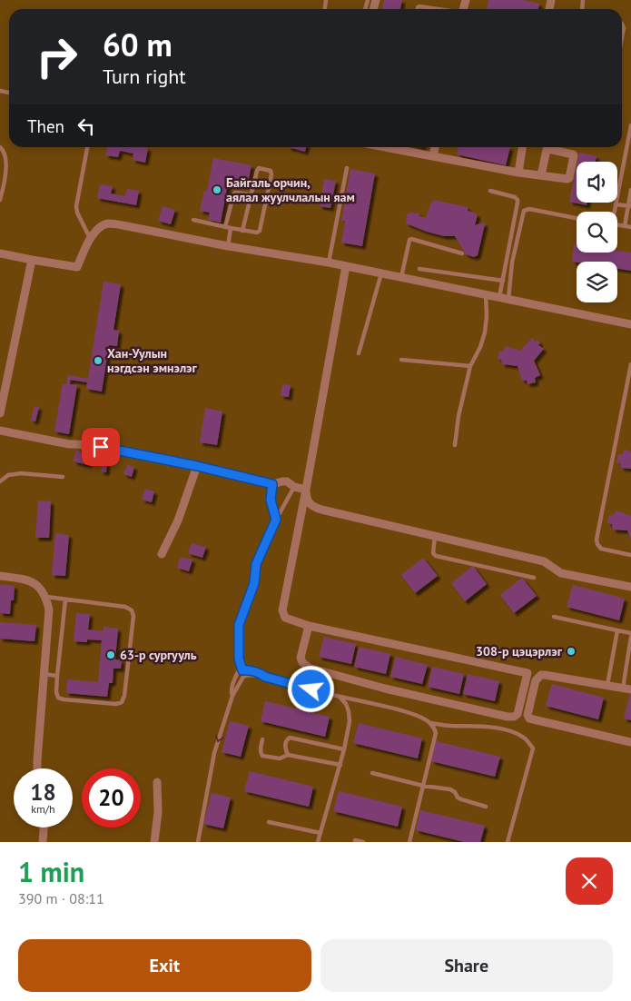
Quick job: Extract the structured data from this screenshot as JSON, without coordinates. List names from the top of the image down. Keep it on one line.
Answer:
{"places":["Байгаль орчин, аялал жуулчлалын яам","Хан-Уулын нэгдсэн эмнэлэг","308-р цэцэрлэг","63-р сургууль"],"page":{"turn":["60 m","Turn right"],"then":"Then","speed":"18 km/h","limit":"20","heading":["1 min","390 m · 08:11"],"buttons":["Exit","Share"]}}
